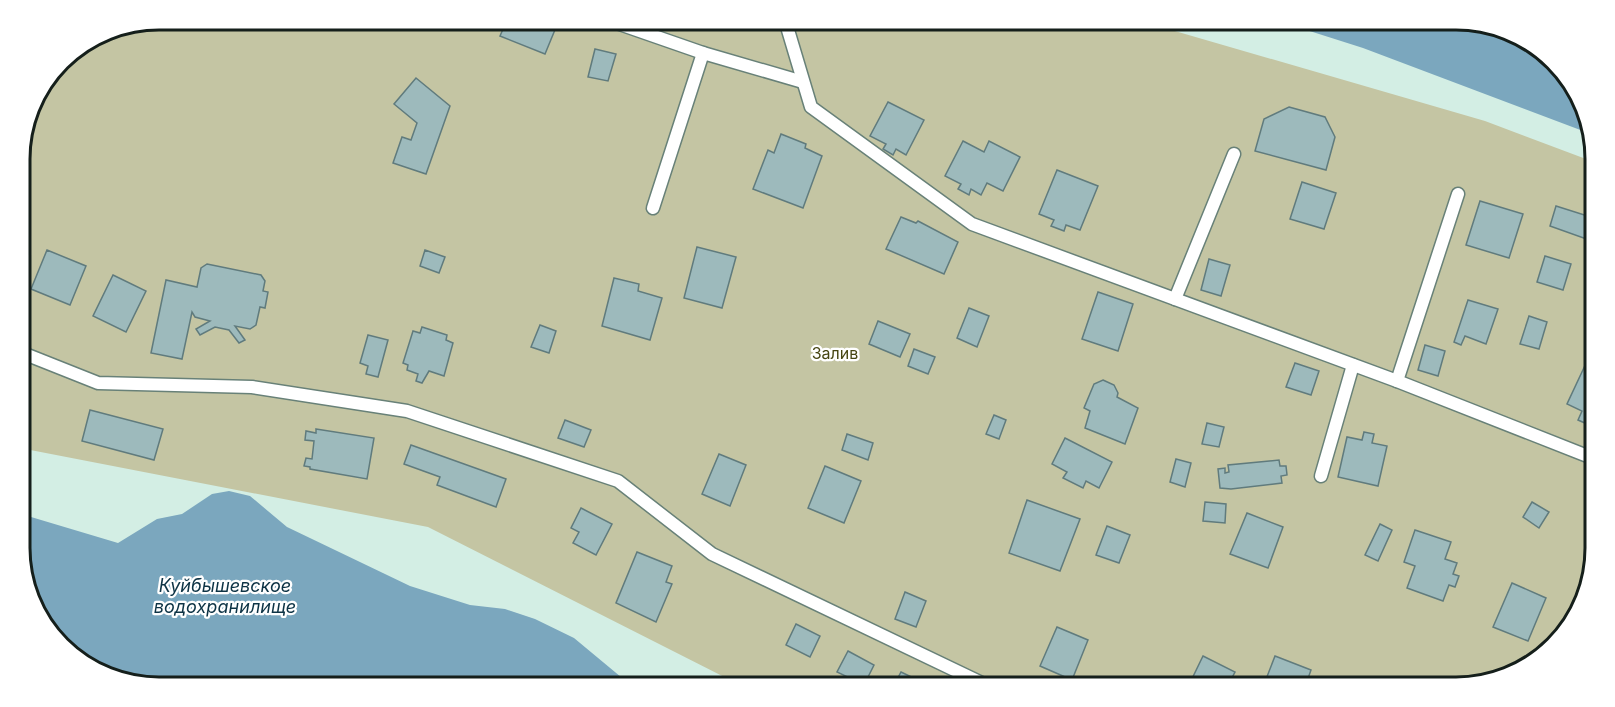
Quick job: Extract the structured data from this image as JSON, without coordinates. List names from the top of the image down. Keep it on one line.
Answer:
{"water":["Куйбышевское водохранилище"],"parks":["Залив"]}
